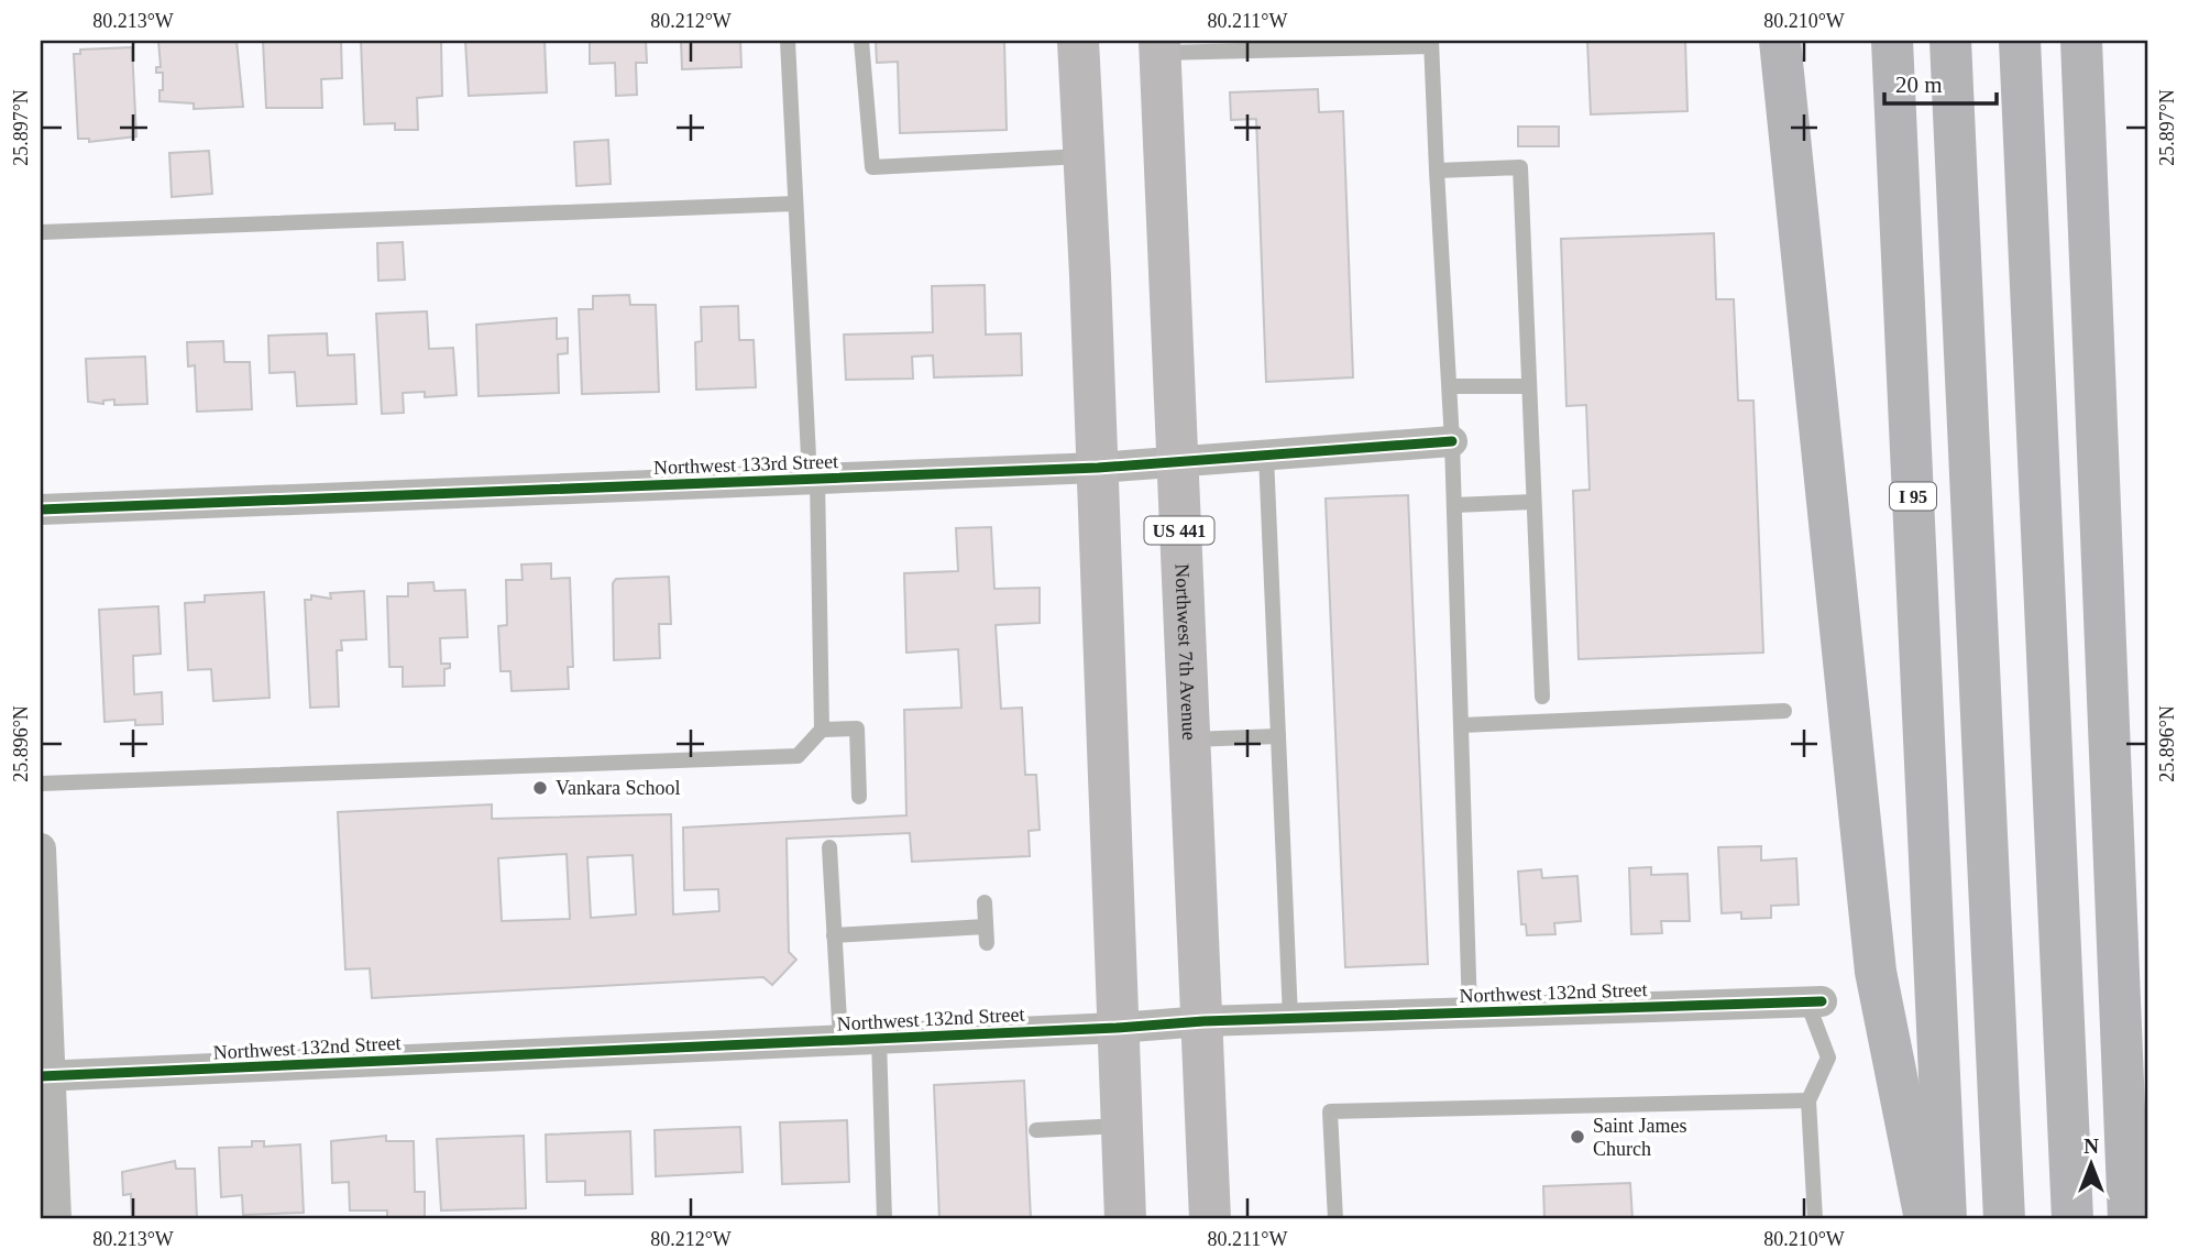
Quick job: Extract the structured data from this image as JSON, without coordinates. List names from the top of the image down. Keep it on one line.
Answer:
{"streets":{"highway":["I 95"],"main road":["US 441","Northwest 7th Avenue"],"street":["Northwest 133rd Street","Northwest 132nd Street"]},"crossings":[["Northwest 133rd Street","Northwest 7th Avenue"],["Northwest 7th Avenue","Northwest 132nd Street"]],"places":["Vankara School","Saint James Church"],"scale_bar":"20 m","north":"top","coordinates":["80.213°W","80.212°W","80.211°W","80.210°W","25.897°N","25.896°N"]}
